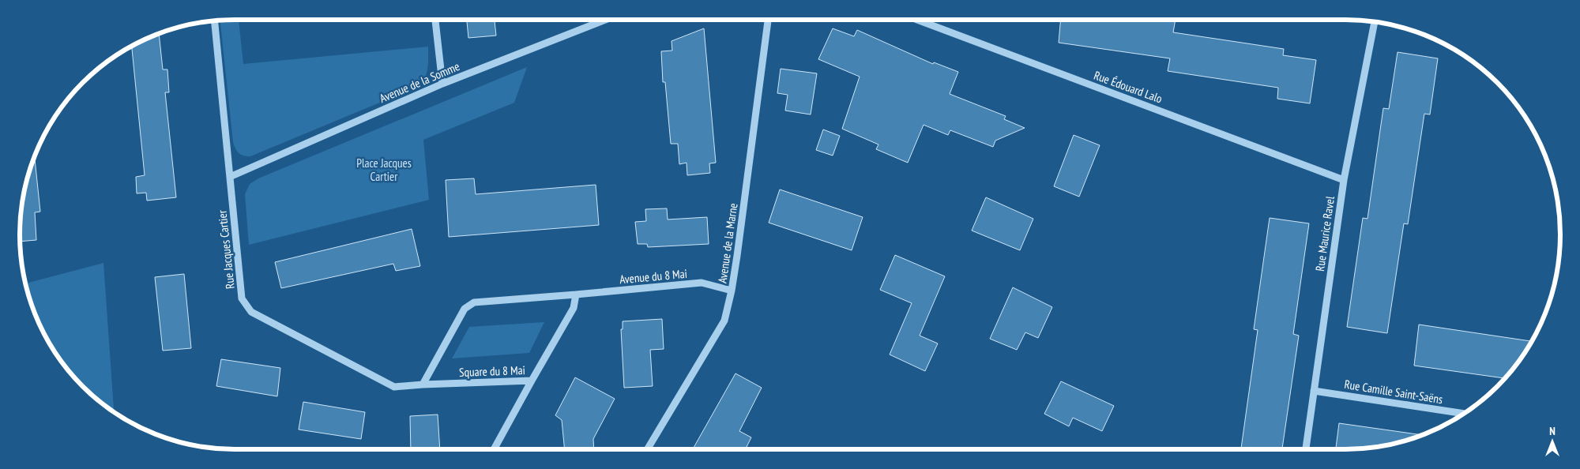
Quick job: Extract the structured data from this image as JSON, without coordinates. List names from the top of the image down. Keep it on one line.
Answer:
{"streets":{"street":["Avenue de la Somme","Rue Édouard Lalo","Rue Maurice Ravel","Avenue de la Marne","Rue Jacques Cartier","Avenue du 8 Mai","Square du 8 Mai","Rue Camille Saint-Saëns"]},"crossings":[["Avenue de la Somme","Rue Jacques Cartier"],["Rue Édouard Lalo","Rue Maurice Ravel"],["Rue Maurice Ravel","Rue Camille Saint-Saëns"],["Avenue de la Marne","Avenue du 8 Mai"],["Rue Jacques Cartier","Square du 8 Mai"],["Avenue du 8 Mai","Square du 8 Mai"]],"parks":["Place Jacques Cartier"],"north":"top"}
